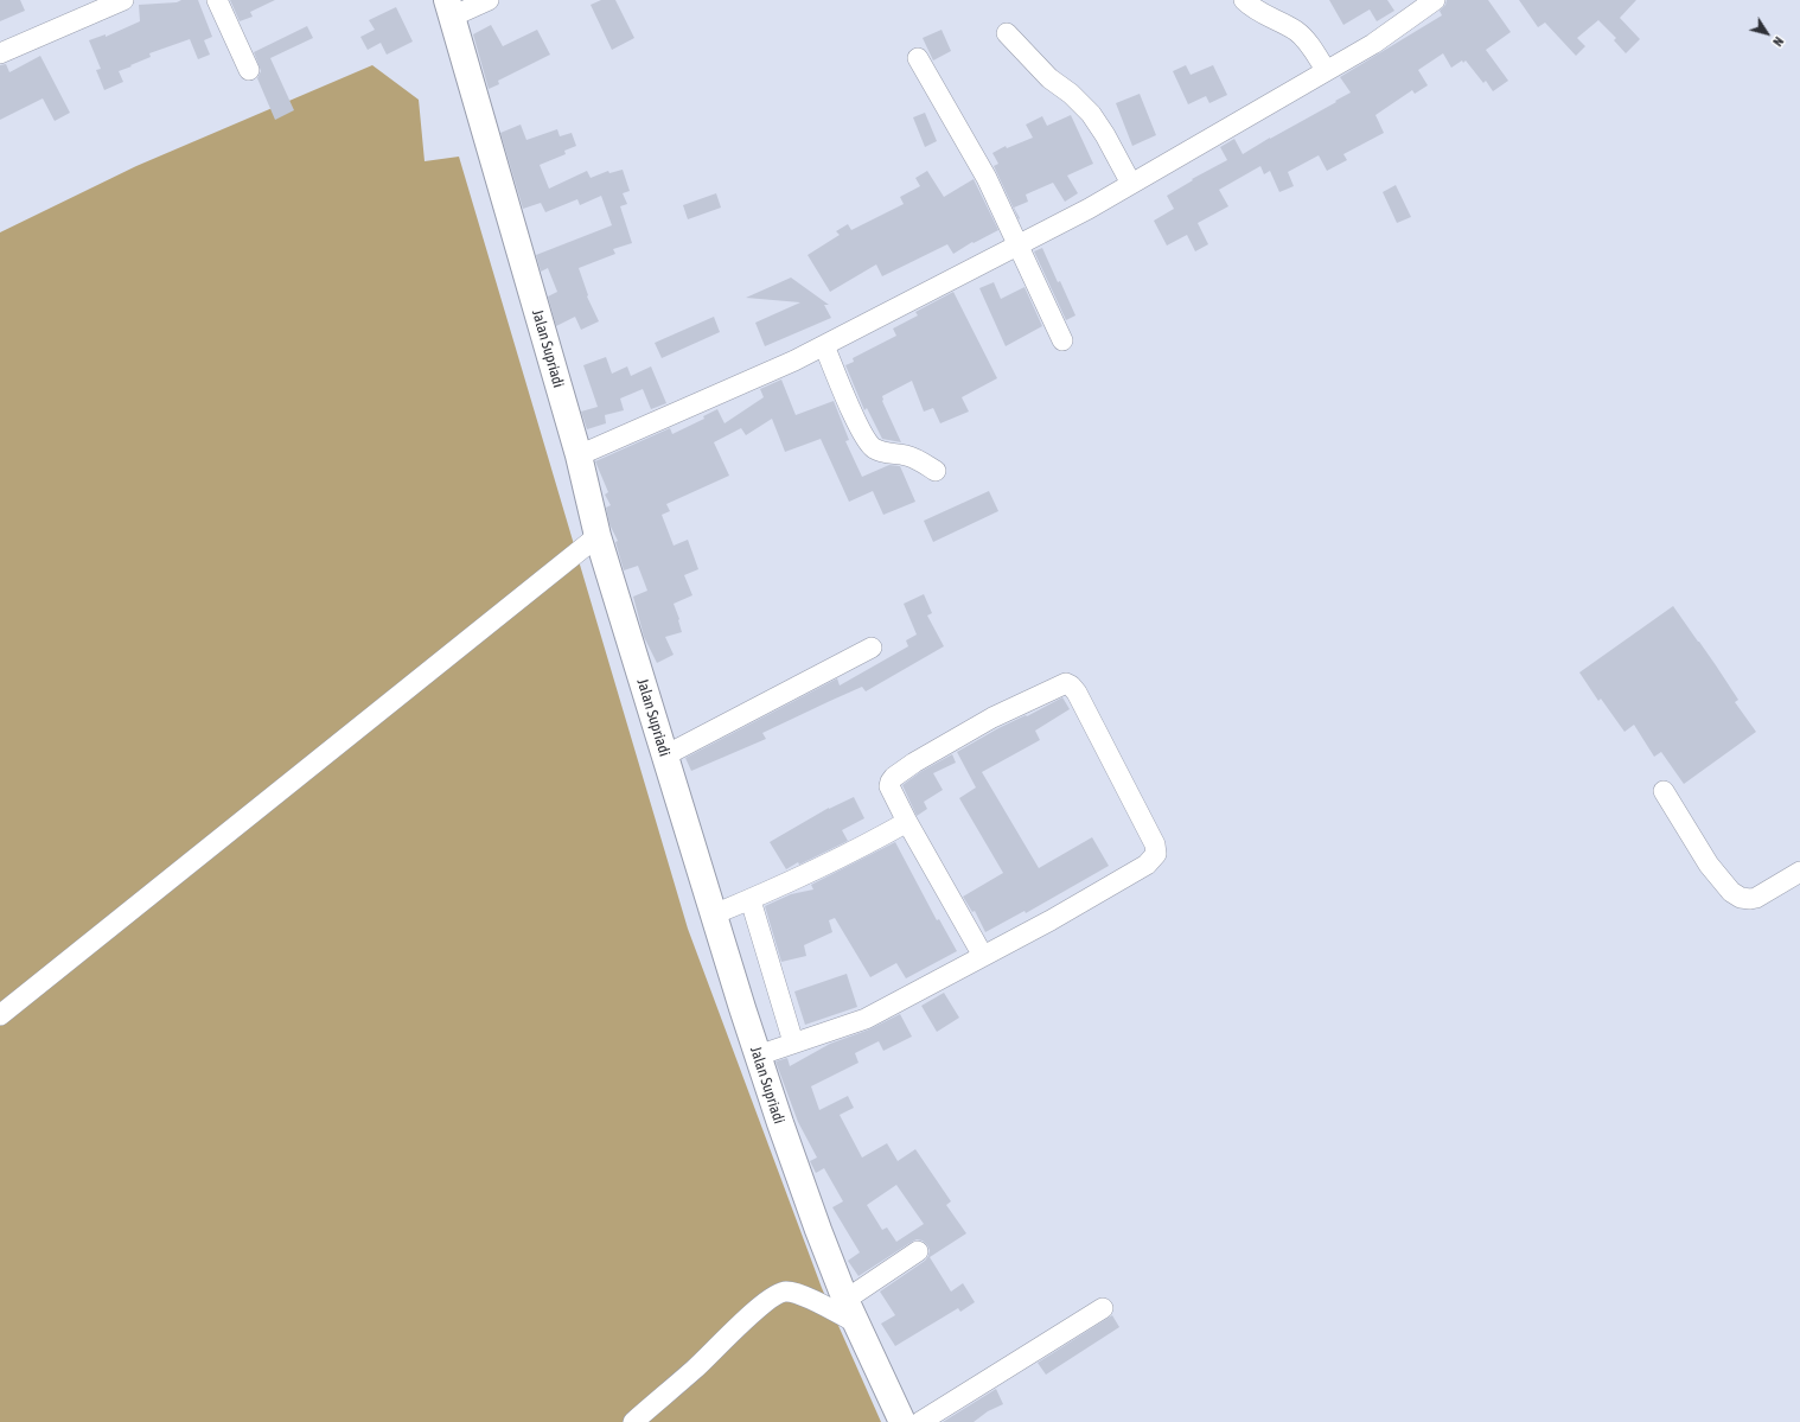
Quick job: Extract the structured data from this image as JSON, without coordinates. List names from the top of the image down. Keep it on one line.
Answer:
{"streets":{"main road":["Jalan Supriadi"]},"north":"bottom right"}
